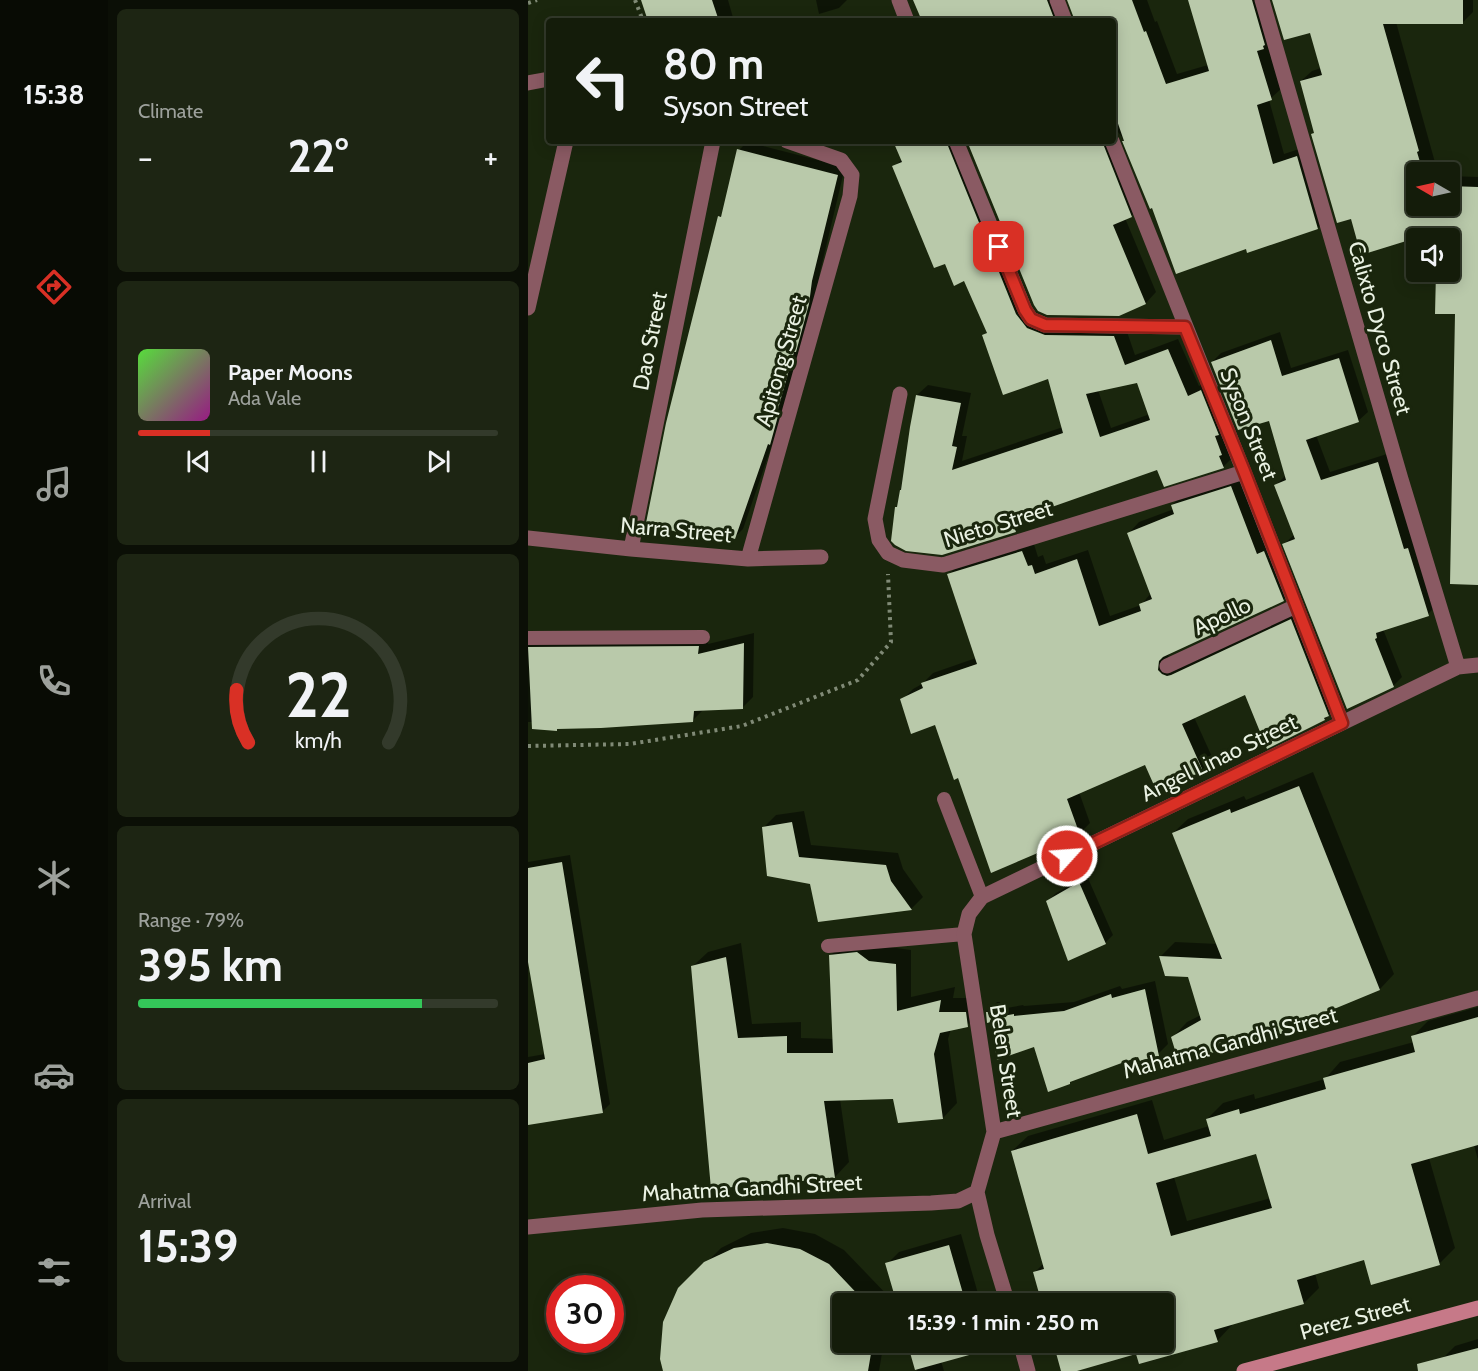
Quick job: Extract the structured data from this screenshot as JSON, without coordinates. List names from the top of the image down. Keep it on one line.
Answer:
{"streets":{"street":["Calixto Dyco Street","Dao Street","Apitong Street","Syson Street","Nieto Street","Narra Street","Apollo","Angel Linao Street","Mahatma Gandhi Street","Belen Street","Perez Street"]},"crossings":[["Calixto Dyco Street","Angel Linao Street"],["Dao Street","Narra Street"],["Apitong Street","Narra Street"],["Syson Street","Nieto Street"],["Syson Street","Apollo"],["Syson Street","Angel Linao Street"],["Angel Linao Street","Belen Street"],["Mahatma Gandhi Street","Belen Street"]],"north":"left","page":{"tabs":"15:38","tile":["Climate",["Range · 79%","395 km"],["Arrival","15:39"]],"turn":["80 m","Syson Street"],"heat":["−","22°","+"],"song":["Paper Moons","Ada Vale"],"limit":"30","trip":"15:39 · 1 min · 250 m","gauge":["22","km/h"]}}
